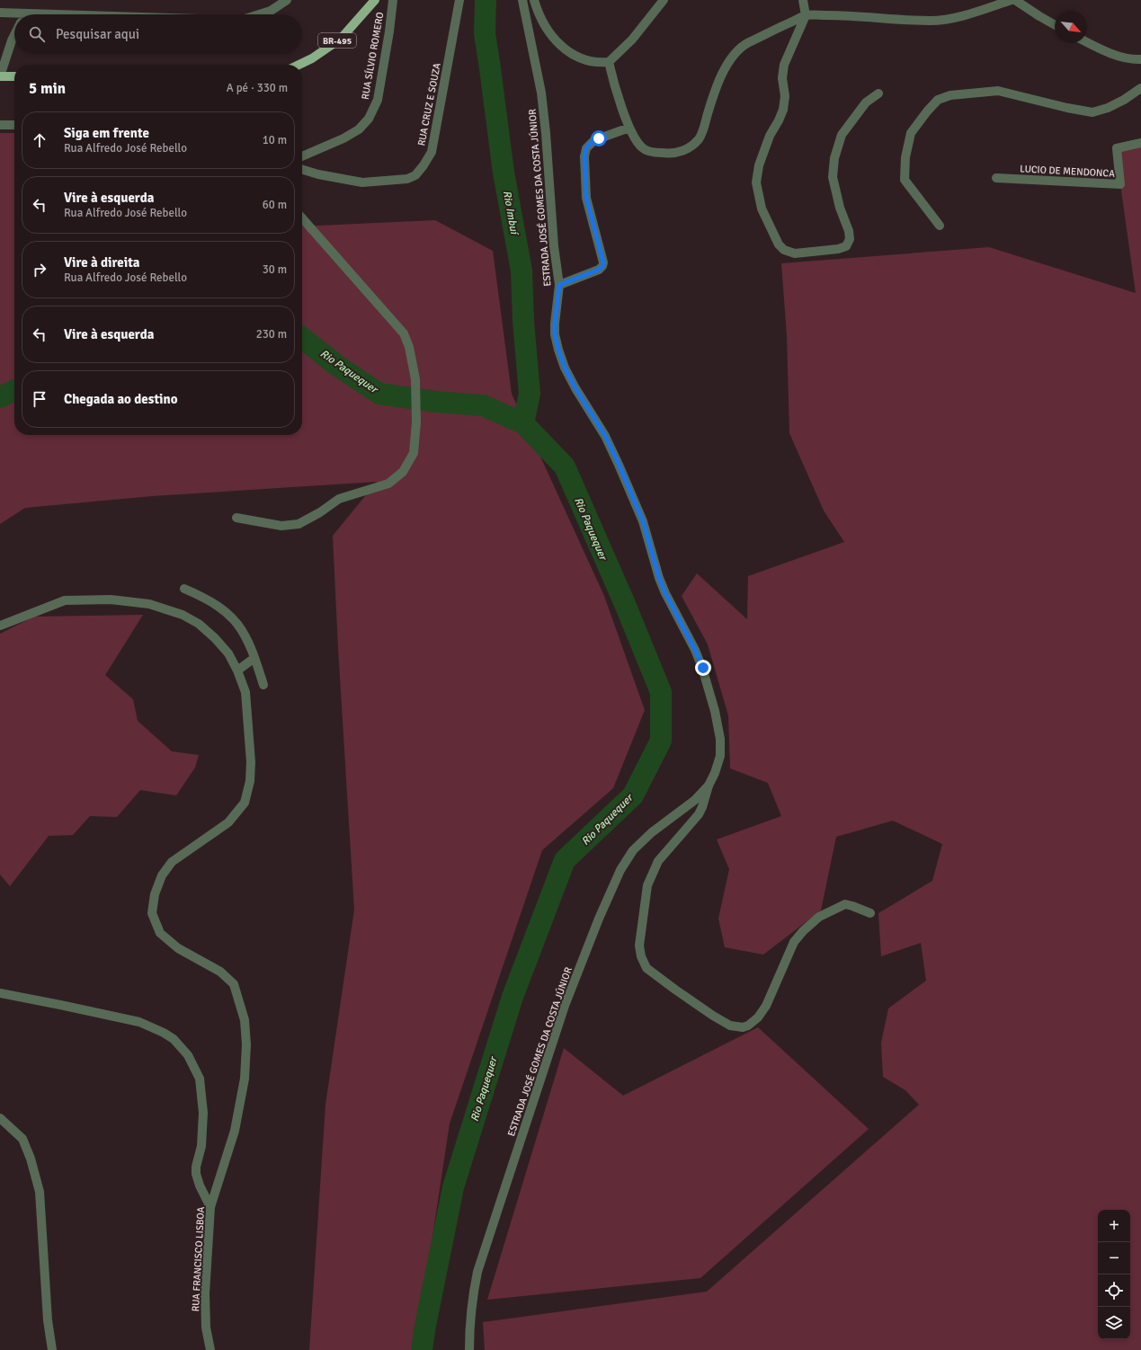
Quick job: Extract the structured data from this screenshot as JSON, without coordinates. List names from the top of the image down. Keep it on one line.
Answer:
{"streets":{"main road":["BR-495"],"street":["RUA SÍLVIO ROMERO","RUA CRUZ E SOUZA","LUCIO DE MENDONCA","ESTRADA JOSÉ GOMES DA COSTA JÚNIOR","RUA FRANCISCO LISBOA"]},"water":["Rio Imbuí","Rio Paquequer"],"north":"bottom right","page":{"search":"Pesquisar aqui","heading":["5 min","A pé · 330 m"],"list":[["Siga em frente","Rua Alfredo José Rebello","10 m"],["Vire à esquerda","Rua Alfredo José Rebello","60 m"],["Vire à direita","Rua Alfredo José Rebello","30 m"],["Vire à esquerda","230 m"],"Chegada ao destino"],"map_buttons":["+","−"]}}
